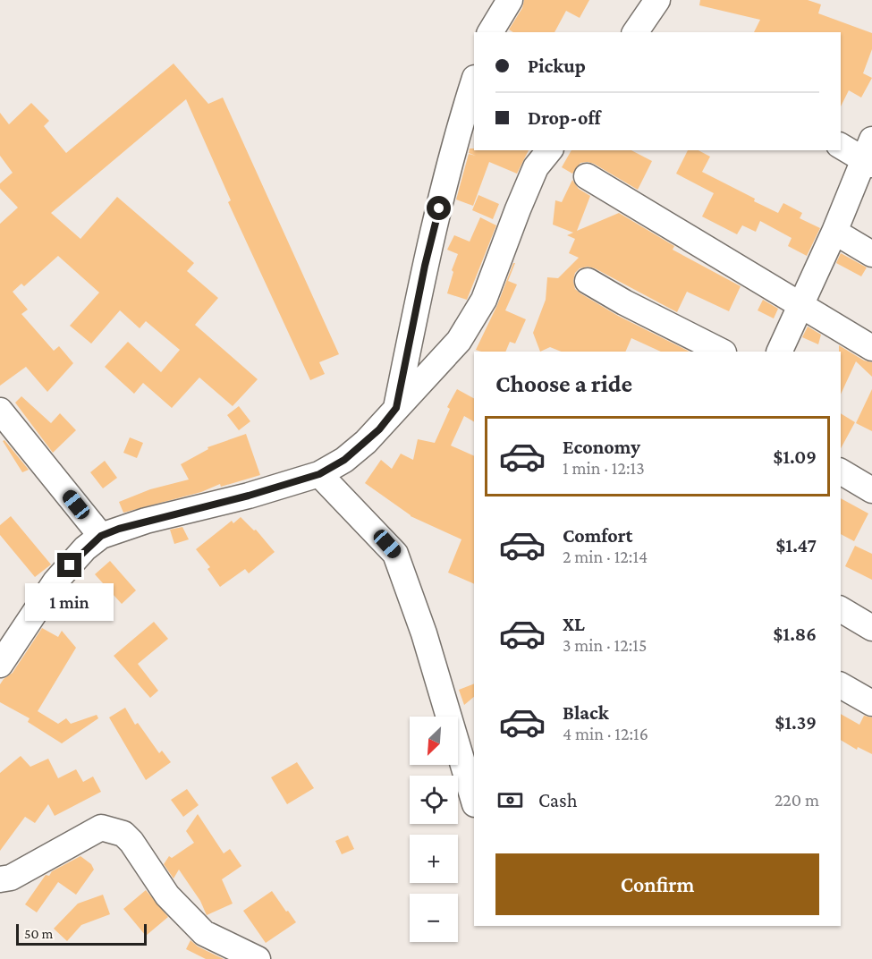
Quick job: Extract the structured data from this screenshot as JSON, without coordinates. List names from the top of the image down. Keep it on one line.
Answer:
{"scale_bar":"50 m","north":"bottom left","page":{"banner":["Pickup","Drop-off"],"heading":"Choose a ride","list":[{"name":"Economy","note":"1 min · 12:13","value":"$1.09"},{"name":"Comfort","note":"2 min · 12:14","value":"$1.47"},{"name":"XL","note":"3 min · 12:15","value":"$1.86"},{"name":"Black","note":"4 min · 12:16","value":"$1.39"}],"bubble":"1 min","map_buttons":["+","−"],"pay":["Cash","220 m"],"buttons":"Confirm","scale":"50 m"}}
